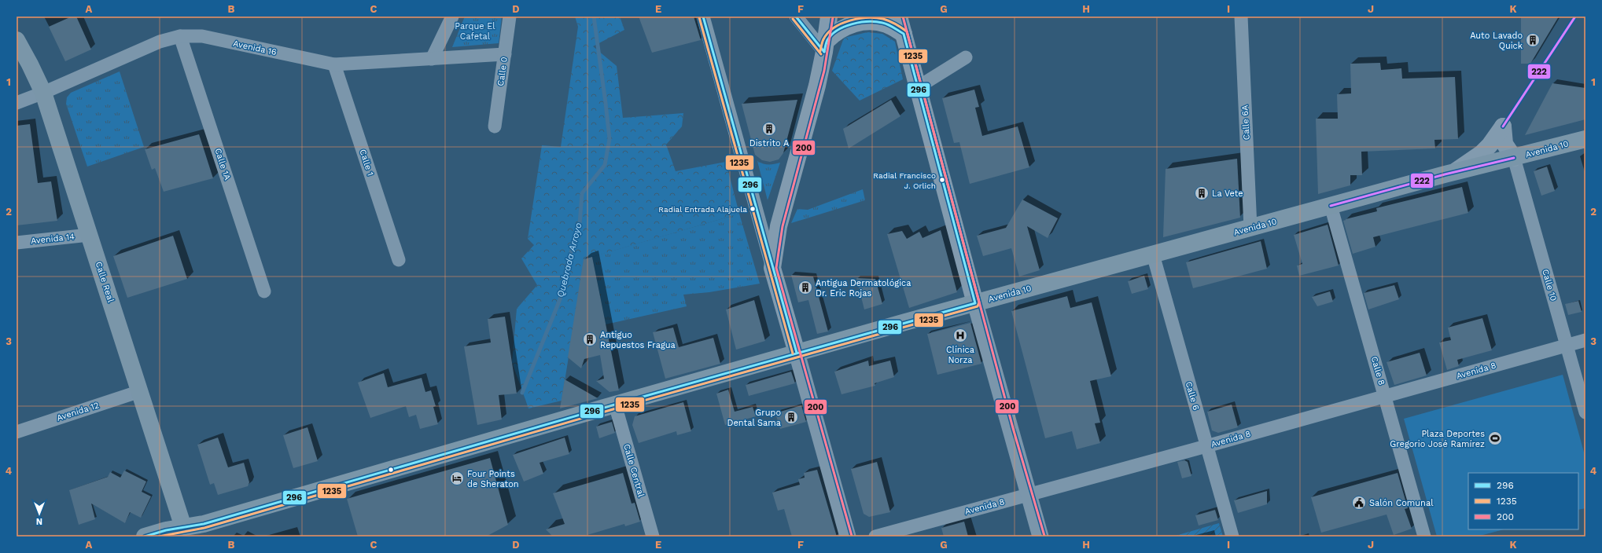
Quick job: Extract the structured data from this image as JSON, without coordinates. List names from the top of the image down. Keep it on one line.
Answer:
{"streets":{"main road":["Avenida 10","Calle Real"],"street":["Avenida 16","Calle 0","Calle 6A","Calle 1","Calle 1A","Avenida 14","Calle 10","Calle 8","Avenida 8","Calle 6","Avenida 12","Calle Central"]},"crossings":[["Avenida 16","Calle 0"],["Avenida 16","Calle 1"],["Avenida 16","Calle 1A"],["Avenida 16","Calle Real"],["Calle 6A","Avenida 10"],["Avenida 10","Calle Real"],["Avenida 10","Calle 10"],["Avenida 10","Calle 8"],["Avenida 10","Calle 6"],["Avenida 10","Calle Central"],["Avenida 14","Calle Real"],["Calle Real","Avenida 12"],["Calle 10","Avenida 8"],["Calle 8","Avenida 8"],["Avenida 8","Calle 6"]],"water":["Quebrada Arroyo"],"parks":["Parque El Cafetal"],"places":{"building":["Auto Lavado Quick","Distrito A","La Vete","Antigua Dermatológica Dr. Eric Rojas","Antiguo Repuestos Fragua","Grupo Dental Sama"],"other":["Radial Francisco J. Orlich","Radial Entrada Alajuela"],"hospital":["Clínica Norza"],"sports":["Plaza Deportes Gregorio José Ramírez"],"hotel":["Four Points de Sheraton"],"public building":["Salón Comunal"]},"lines":["transit line 296","transit line 200","transit line 222","transit line 1235"],"legend":["296","1235","200"],"north":"bottom","grid":{"columns":["A","B","C","D","E","F","G","H","I","J","K"],"rows":["1","2","3","4"]}}
